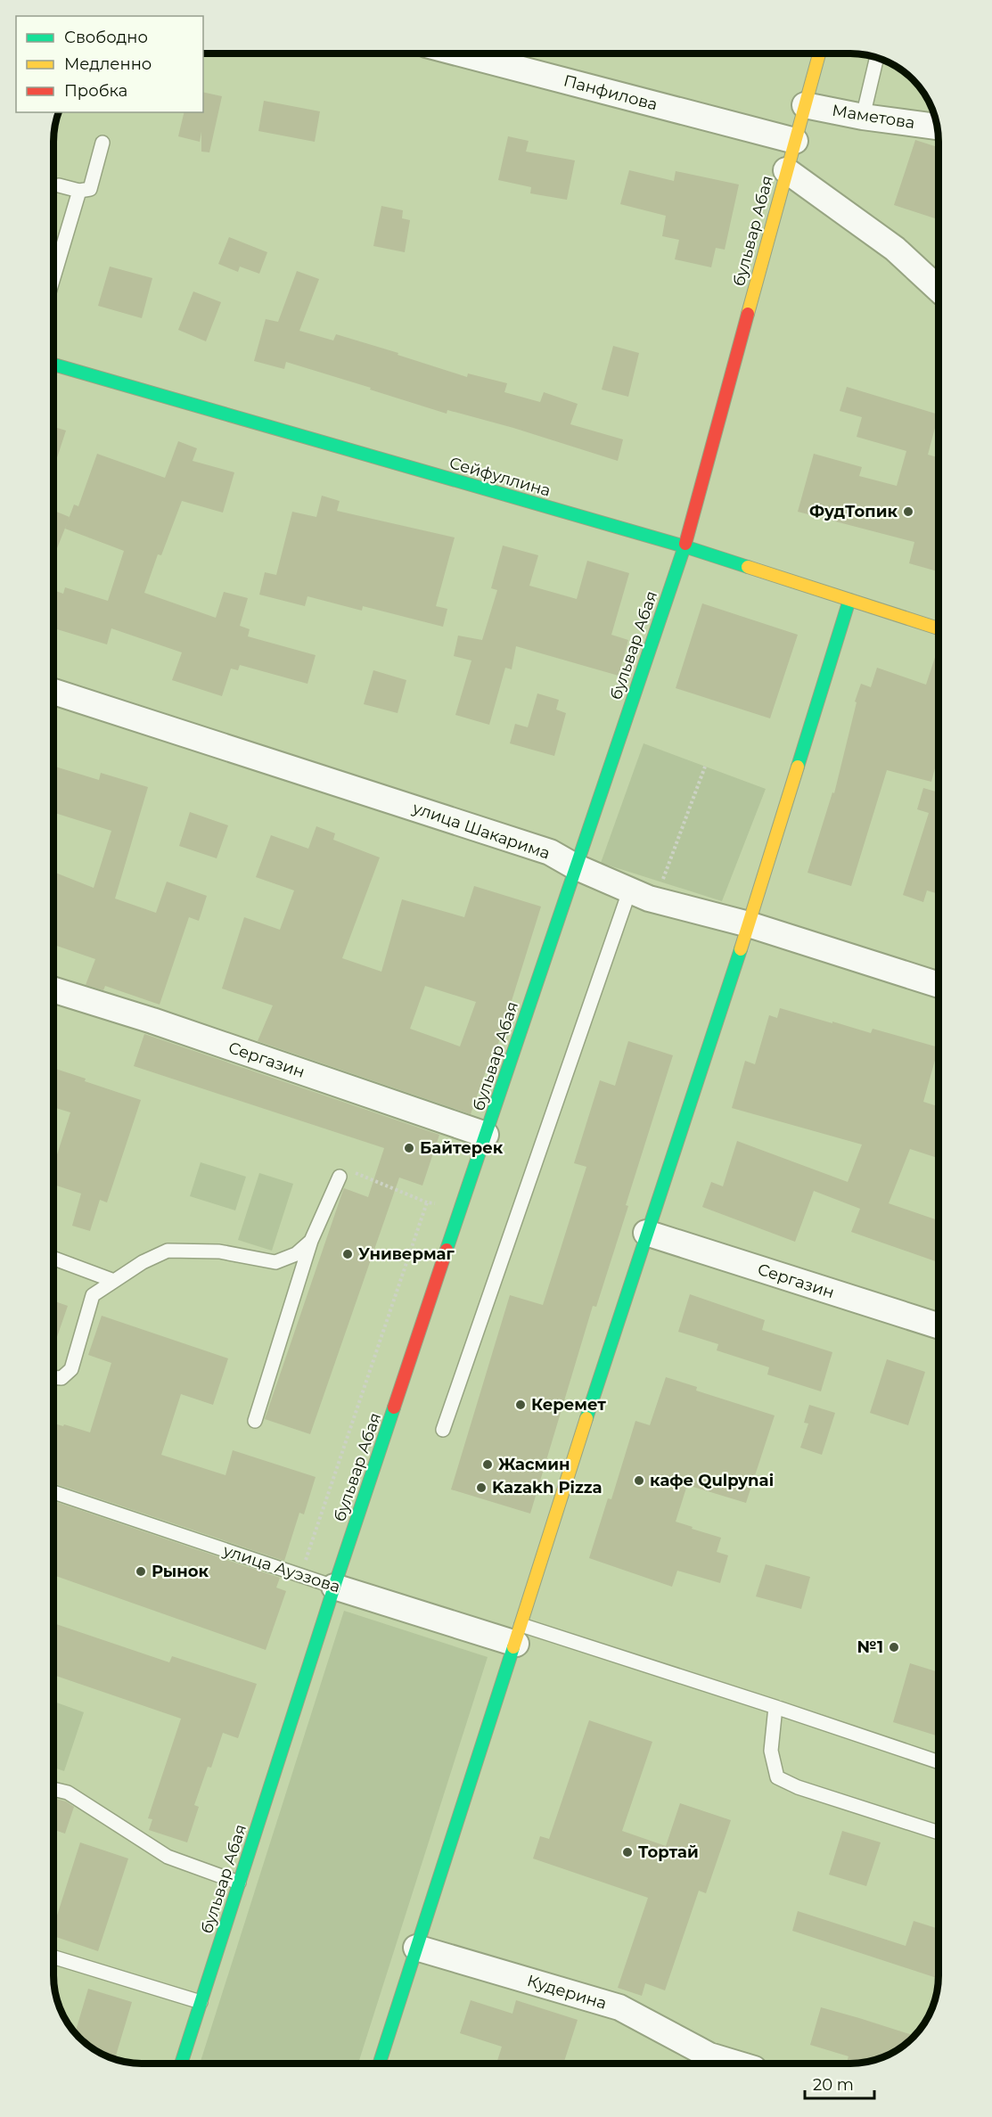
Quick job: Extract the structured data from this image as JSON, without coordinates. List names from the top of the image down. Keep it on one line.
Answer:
{"streets":{"main road":["бульвар Абая","Сейфуллина"],"street":["Панфилова","Маметова","улица Шакарима","Сергазин","улица Ауэзова","Кудерина"]},"crossings":[["Панфилова","бульвар Абая"],["Маметова","бульвар Абая"],["бульвар Абая","Сейфуллина"],["бульвар Абая","улица Шакарима"],["бульвар Абая","Сергазин"],["бульвар Абая","улица Ауэзова"]],"places":["ФудТопик","Байтерек","Универмаг","Керемет","Жасмин","кафе Qulpynai","Kazakh Pizza","Рынок","№1","Тортай"],"legend":["Свободно","Медленно","Пробка"],"scale_bar":"20 m"}
